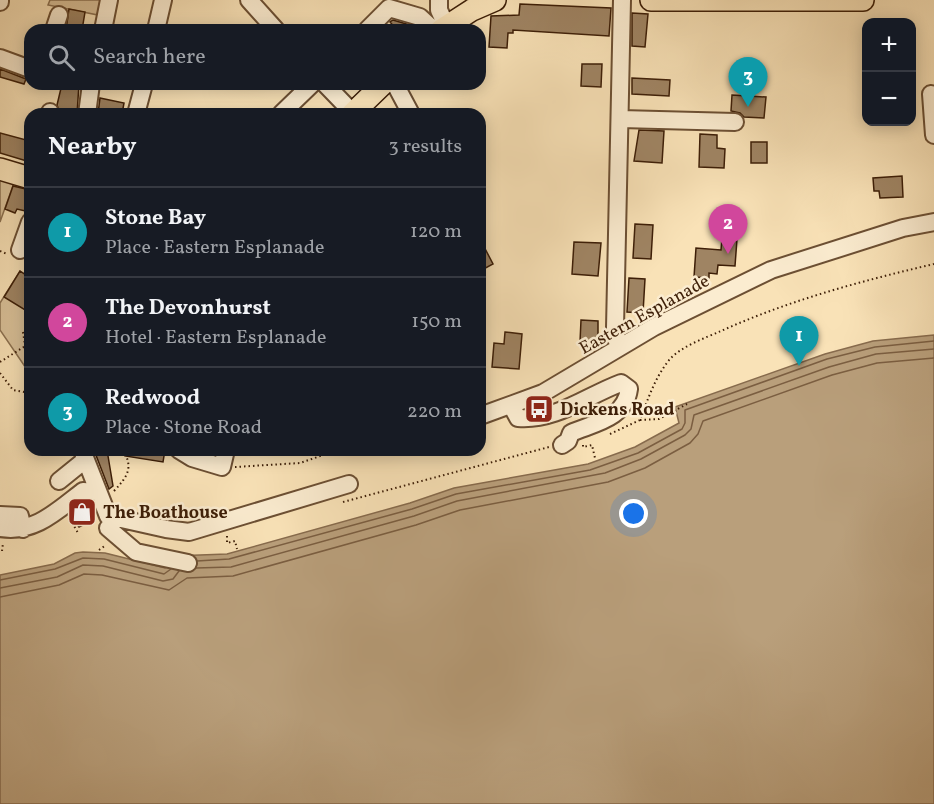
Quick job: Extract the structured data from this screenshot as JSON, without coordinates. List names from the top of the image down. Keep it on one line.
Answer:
{"streets":{"street":["Eastern Esplanade"]},"places":{"bus stop":["Dickens Road"],"shop":["The Boathouse"]},"page":{"map_buttons":["+","−"],"search":"Search here","pins":["3","2","1"],"heading":["Nearby","3 results"],"list":[{"mark":"1","name":"Stone Bay","note":"Place · Eastern Esplanade","value":"120 m"},{"mark":"2","name":"The Devonhurst","note":"Hotel · Eastern Esplanade","value":"150 m"},{"mark":"3","name":"Redwood","note":"Place · Stone Road","value":"220 m"}]}}
